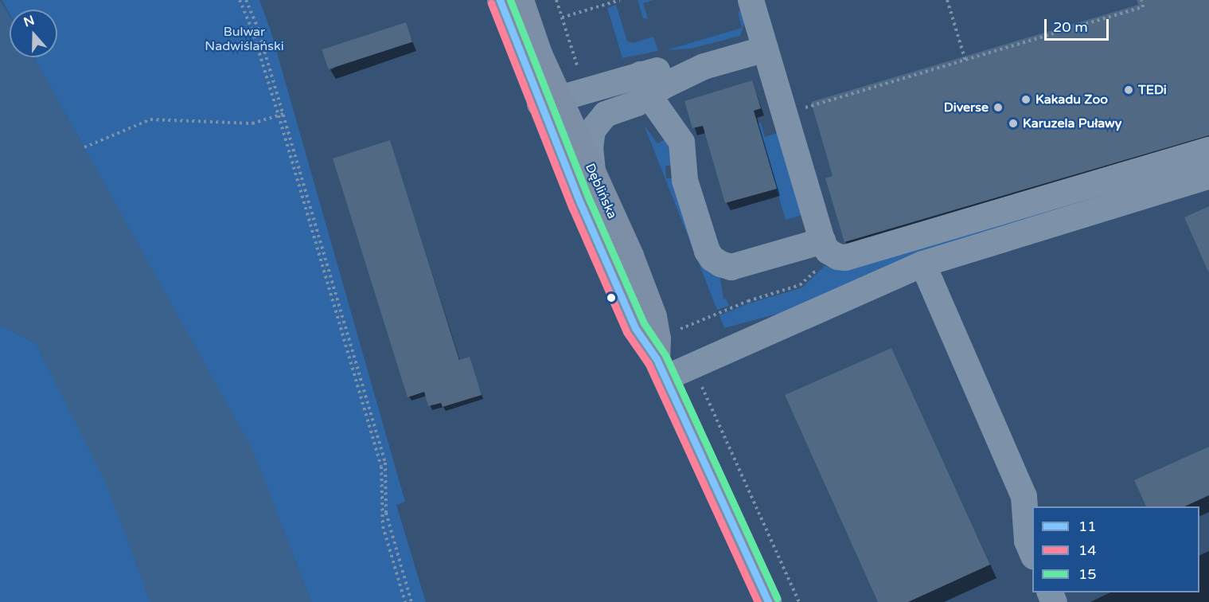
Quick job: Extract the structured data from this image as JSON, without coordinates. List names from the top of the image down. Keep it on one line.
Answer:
{"streets":{"main road":["Dęblińska"]},"parks":["Bulwar Nadwiślański"],"places":["TEDi","Kakadu Zoo","Diverse","Karuzela Puławy"],"lines":["transit line 11","transit line 15","transit line 14"],"legend":["11","14","15"],"scale_bar":"20 m","north":"top"}
